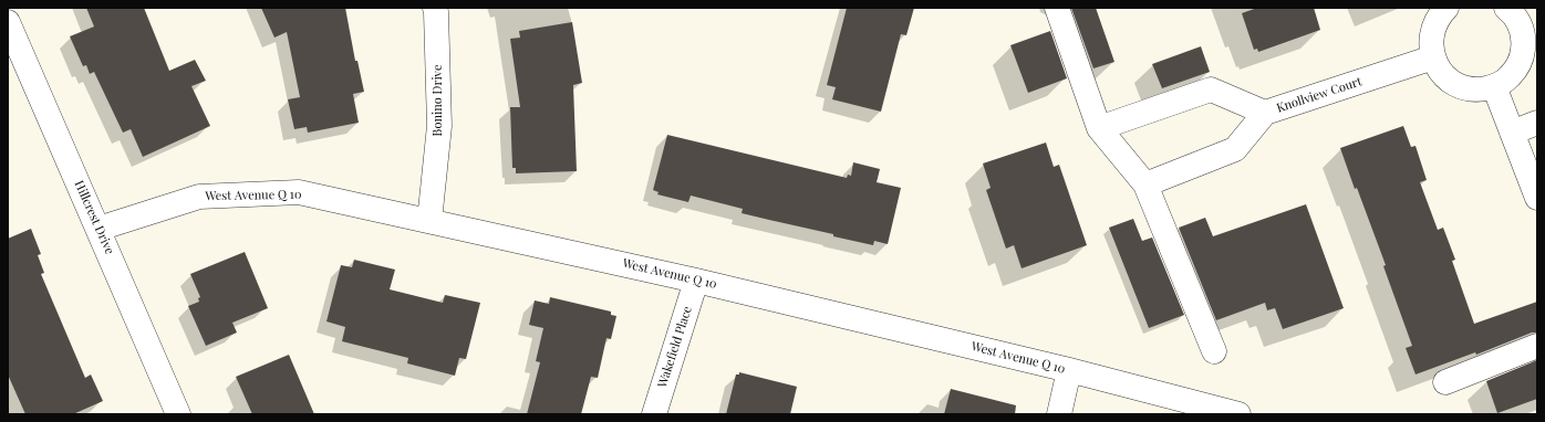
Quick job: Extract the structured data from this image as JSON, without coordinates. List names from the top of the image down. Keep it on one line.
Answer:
{"streets":{"street":["Knollview Court","Bonino Drive","West Avenue Q 10","Hillcrest Drive","Wakefield Place"]},"crossings":[["Bonino Drive","West Avenue Q 10"],["West Avenue Q 10","Hillcrest Drive"],["West Avenue Q 10","Wakefield Place"]]}
